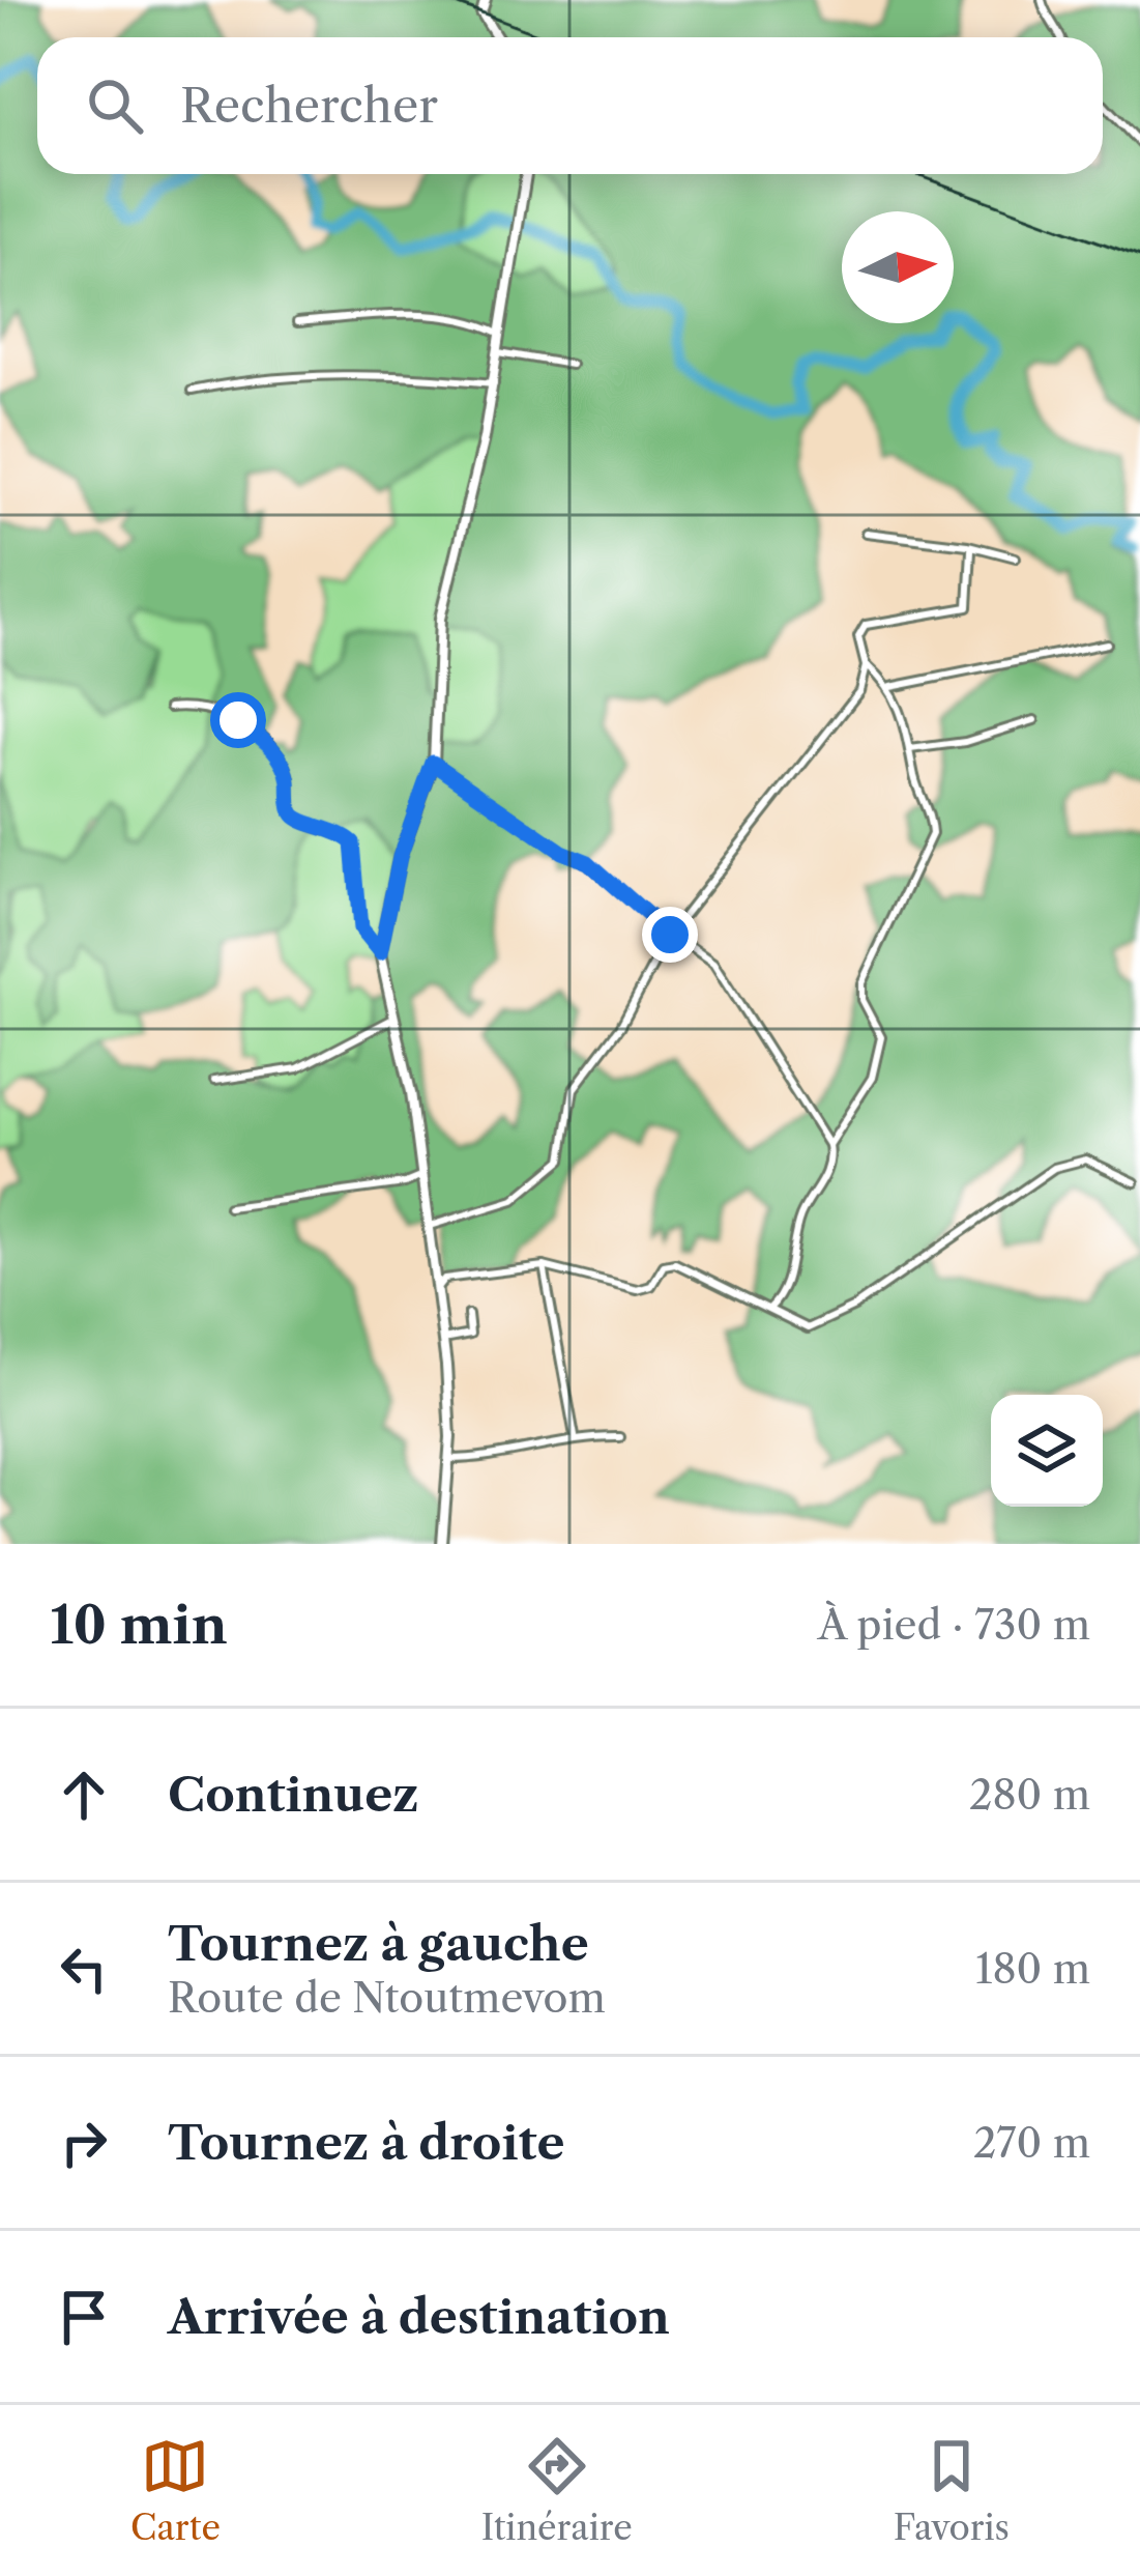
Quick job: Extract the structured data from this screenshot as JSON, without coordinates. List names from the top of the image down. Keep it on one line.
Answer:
{"north":"right","page":{"search":"Rechercher","heading":["10 min","À pied · 730 m"],"list":[["Continuez","280 m"],["Tournez à gauche","Route de Ntoutmevom","180 m"],["Tournez à droite","270 m"],"Arrivée à destination"],"nav":["Carte","Itinéraire","Favoris"]}}
